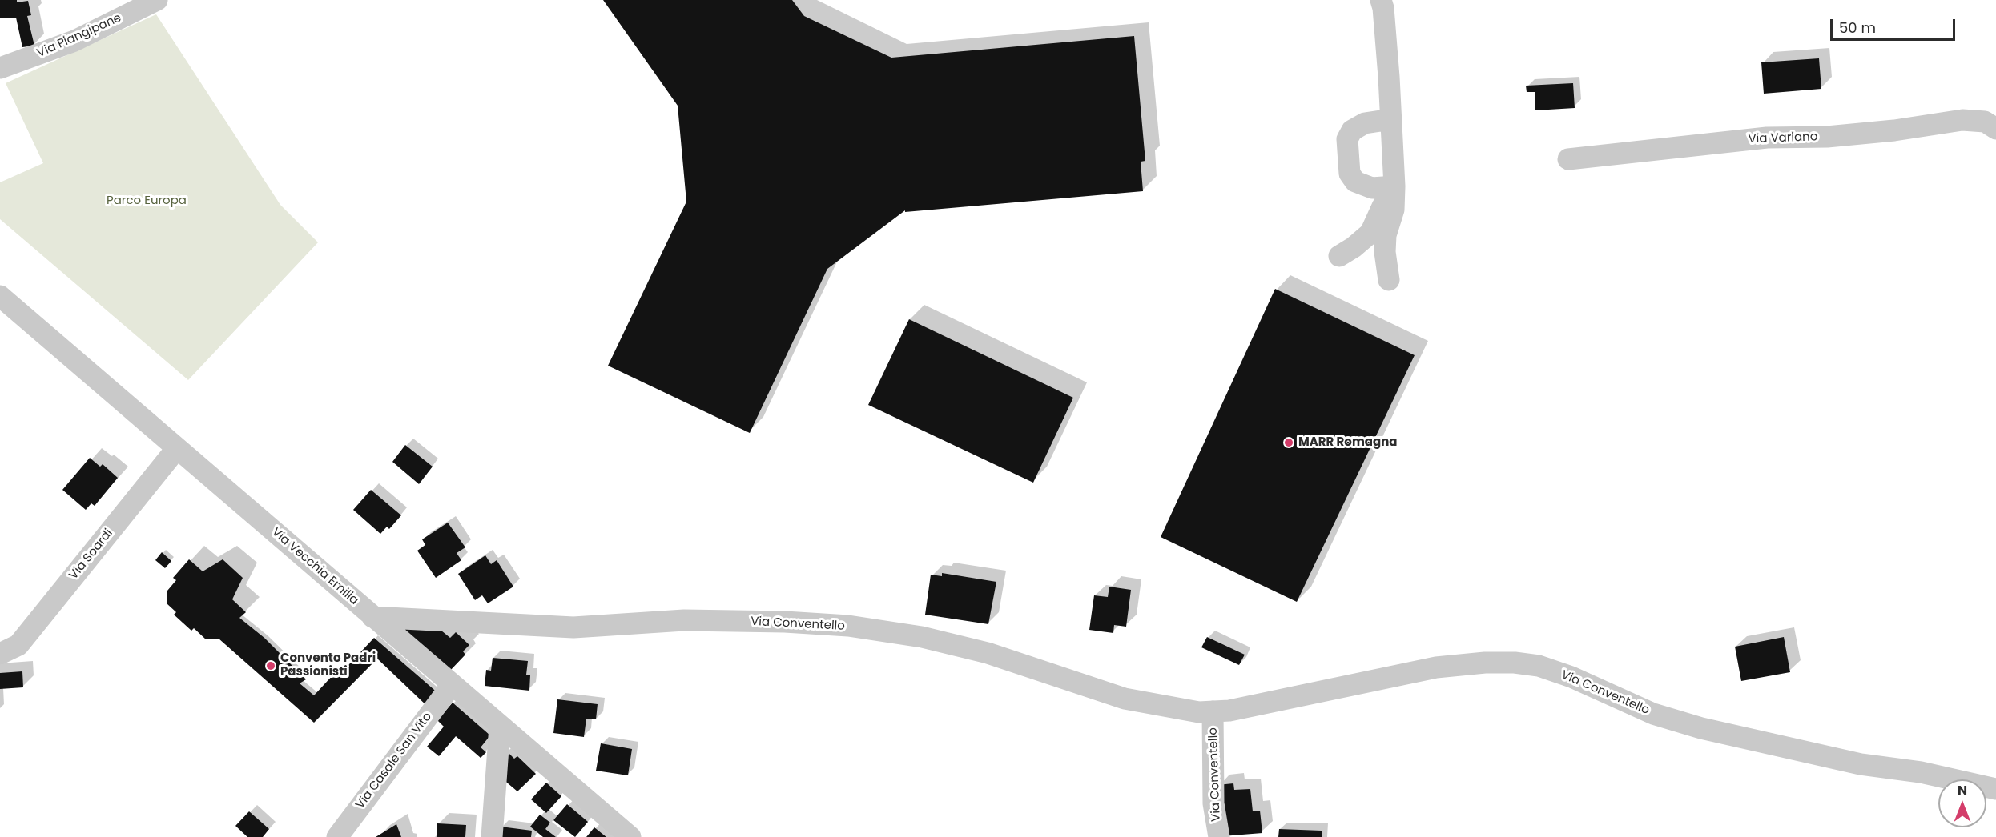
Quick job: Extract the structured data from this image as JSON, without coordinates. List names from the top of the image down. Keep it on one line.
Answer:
{"streets":{"street":["Via Piangipane","Via Variano","Via Soardi","Via Vecchia Emilia","Via Conventello","Via Casale San Vito"]},"crossings":[["Via Soardi","Via Vecchia Emilia"],["Via Vecchia Emilia","Via Conventello"],["Via Vecchia Emilia","Via Casale San Vito"]],"parks":["Parco Europa"],"places":["MARR Romagna","Convento Padri Passionisti"],"scale_bar":"50 m","north":"top"}
